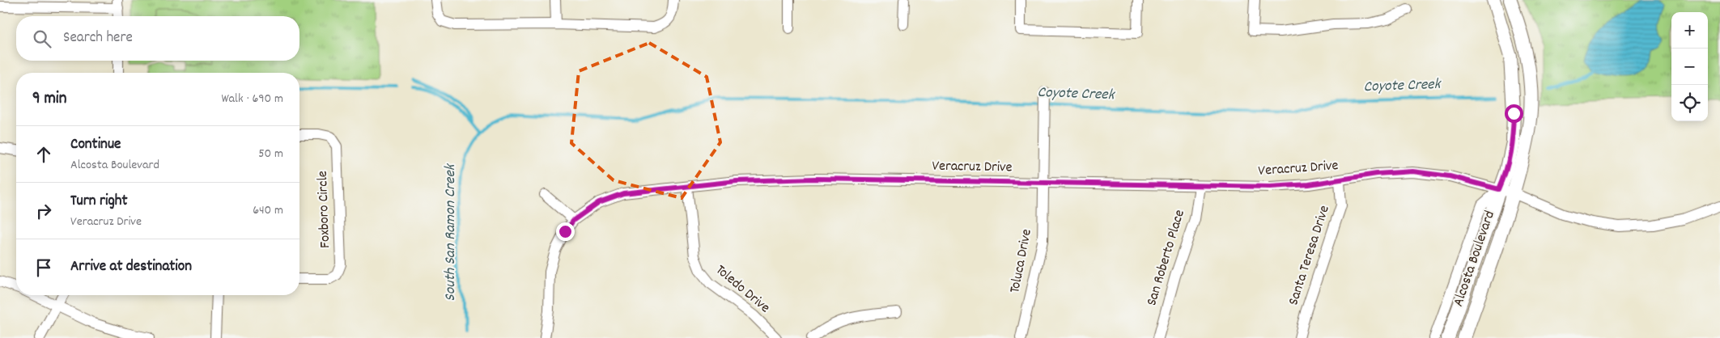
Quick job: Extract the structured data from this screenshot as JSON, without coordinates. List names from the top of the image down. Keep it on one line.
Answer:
{"streets":{"main road":["Alcosta Boulevard"],"street":["Veracruz Drive","Foxboro Circle","Santa Teresa Drive","San Roberto Place","Toluca Drive","Toledo Drive"]},"crossings":[["Veracruz Drive","Santa Teresa Drive"],["Veracruz Drive","San Roberto Place"],["Veracruz Drive","Alcosta Boulevard"],["Veracruz Drive","Toluca Drive"],["Veracruz Drive","Toledo Drive"]],"water":["Coyote Creek","South San Ramon Creek"],"page":{"map_buttons":["+","−"],"search":"Search here","heading":["9 min","Walk · 690 m"],"list":[["Continue","Alcosta Boulevard","50 m"],["Turn right","Veracruz Drive","640 m"],"Arrive at destination"]}}
